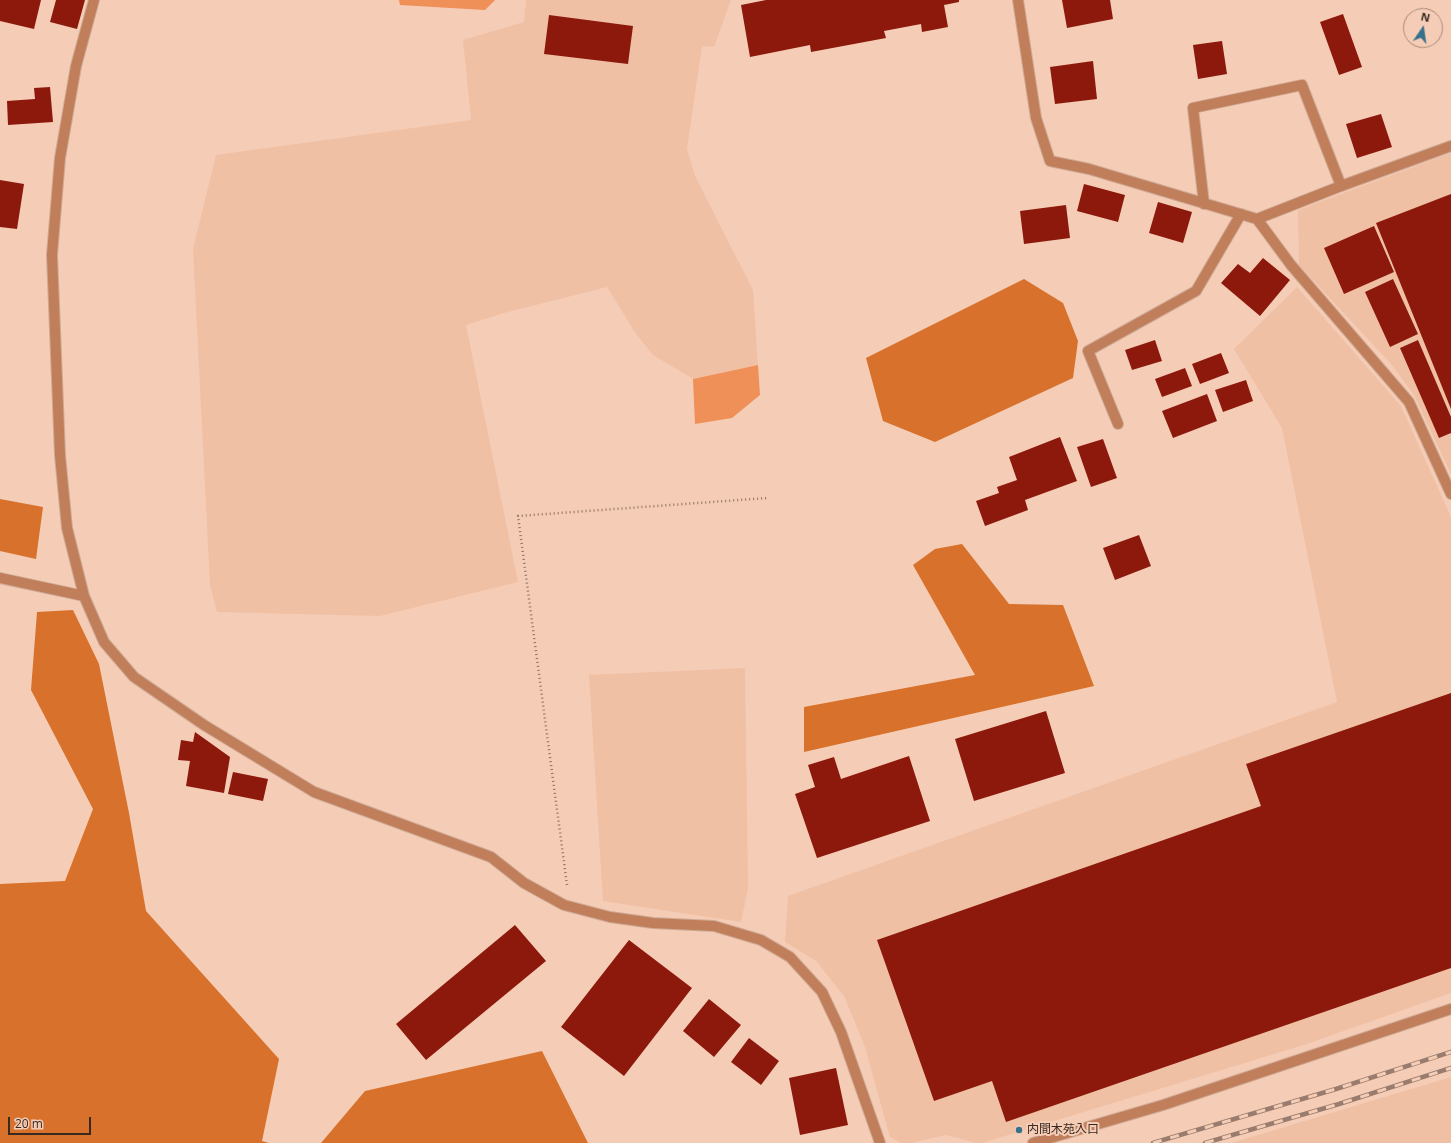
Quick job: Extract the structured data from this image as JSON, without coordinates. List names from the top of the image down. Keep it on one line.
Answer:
{"places":["内間木苑入口"],"scale_bar":"20 m","north":"top"}
